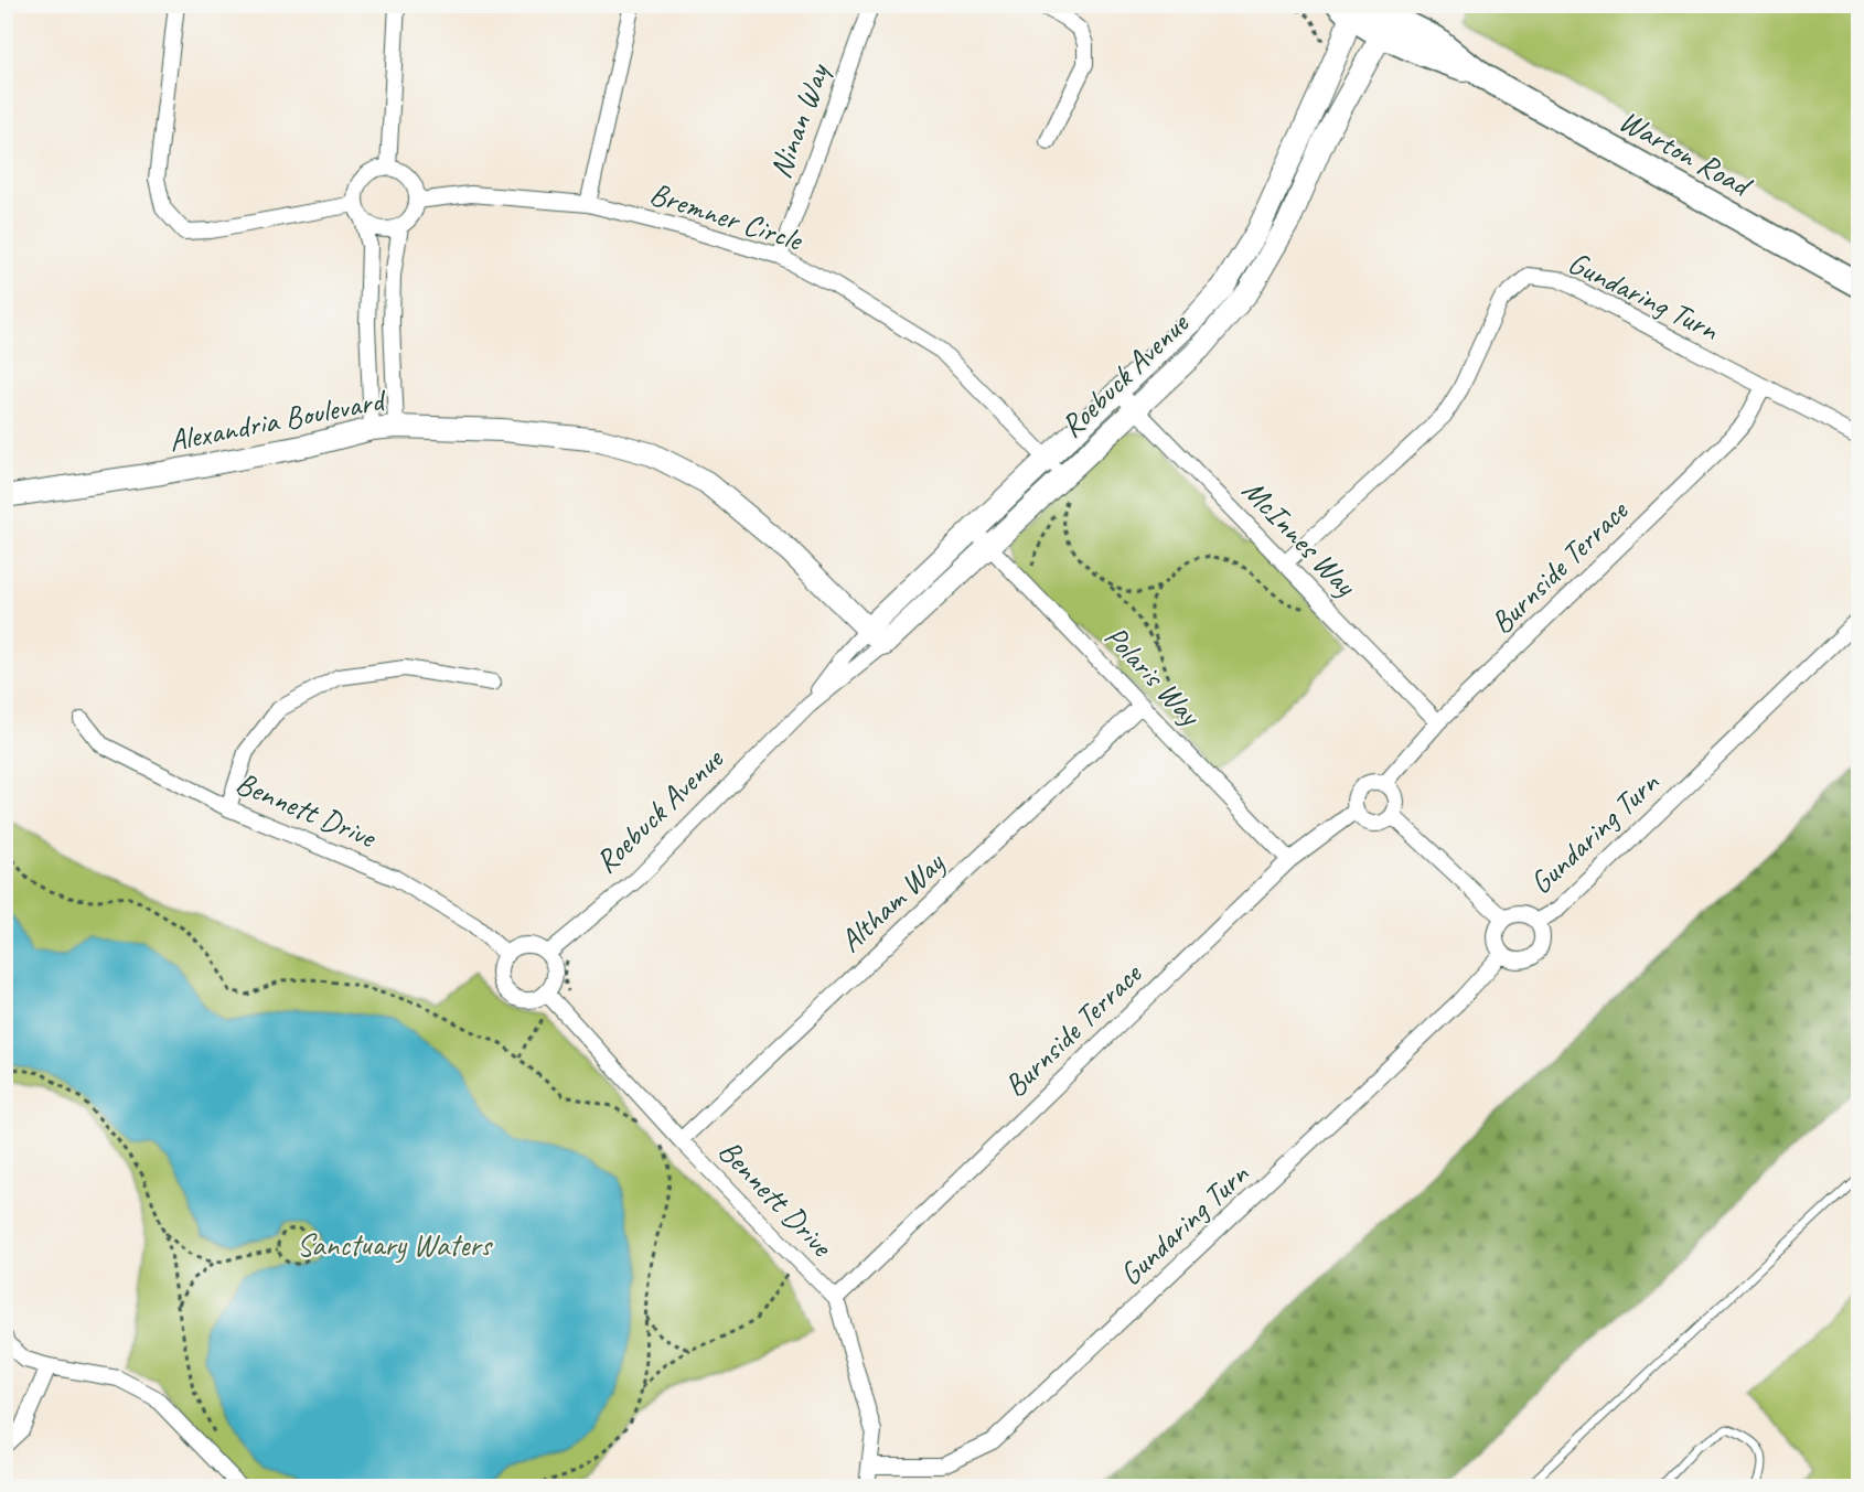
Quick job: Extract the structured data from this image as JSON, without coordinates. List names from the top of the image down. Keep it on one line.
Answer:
{"streets":{"main road":["Warton Road"],"street":["Ninan Way","Bremner Circle","Gundaring Turn","Roebuck Avenue","Alexandria Boulevard","McInnes Way","Burnside Terrace","Polaris Way","Bennett Drive","Altham Way"]},"crossings":[["Ninan Way","Bremner Circle"],["Warton Road","Roebuck Avenue"],["Bremner Circle","Roebuck Avenue"],["Gundaring Turn","McInnes Way"],["Gundaring Turn","Burnside Terrace"],["Gundaring Turn","Bennett Drive"],["Roebuck Avenue","Alexandria Boulevard"],["Roebuck Avenue","McInnes Way"],["Roebuck Avenue","Polaris Way"],["Roebuck Avenue","Bennett Drive"],["McInnes Way","Burnside Terrace"],["Burnside Terrace","Polaris Way"],["Burnside Terrace","Bennett Drive"],["Polaris Way","Altham Way"],["Bennett Drive","Altham Way"]],"parks":["Sanctuary Waters"]}
